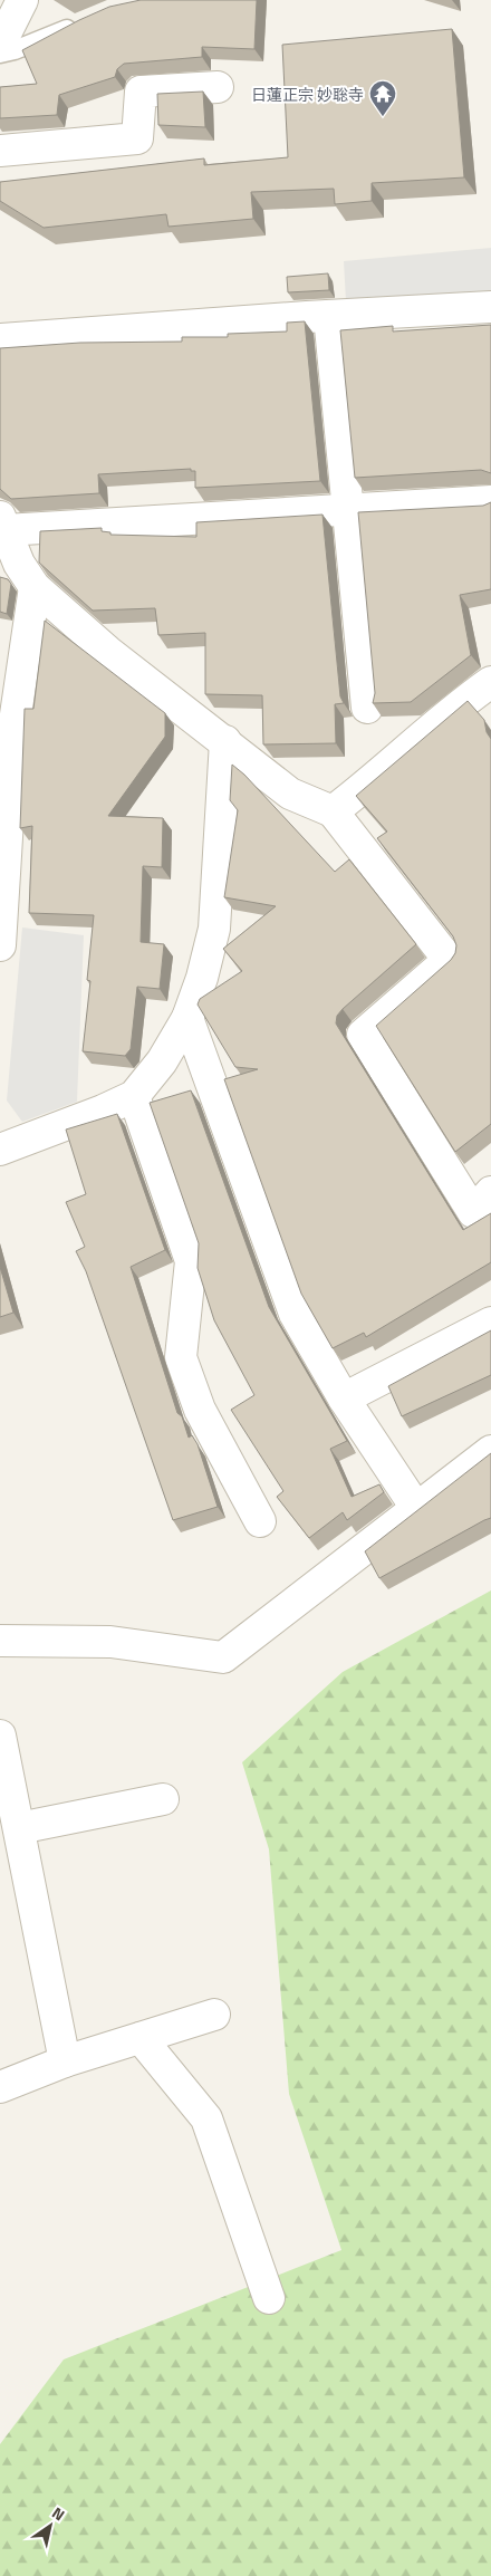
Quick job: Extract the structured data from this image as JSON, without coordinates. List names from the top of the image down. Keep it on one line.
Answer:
{"places":{"temple":["日蓮正宗 妙聡寺"]},"north":"top right"}
